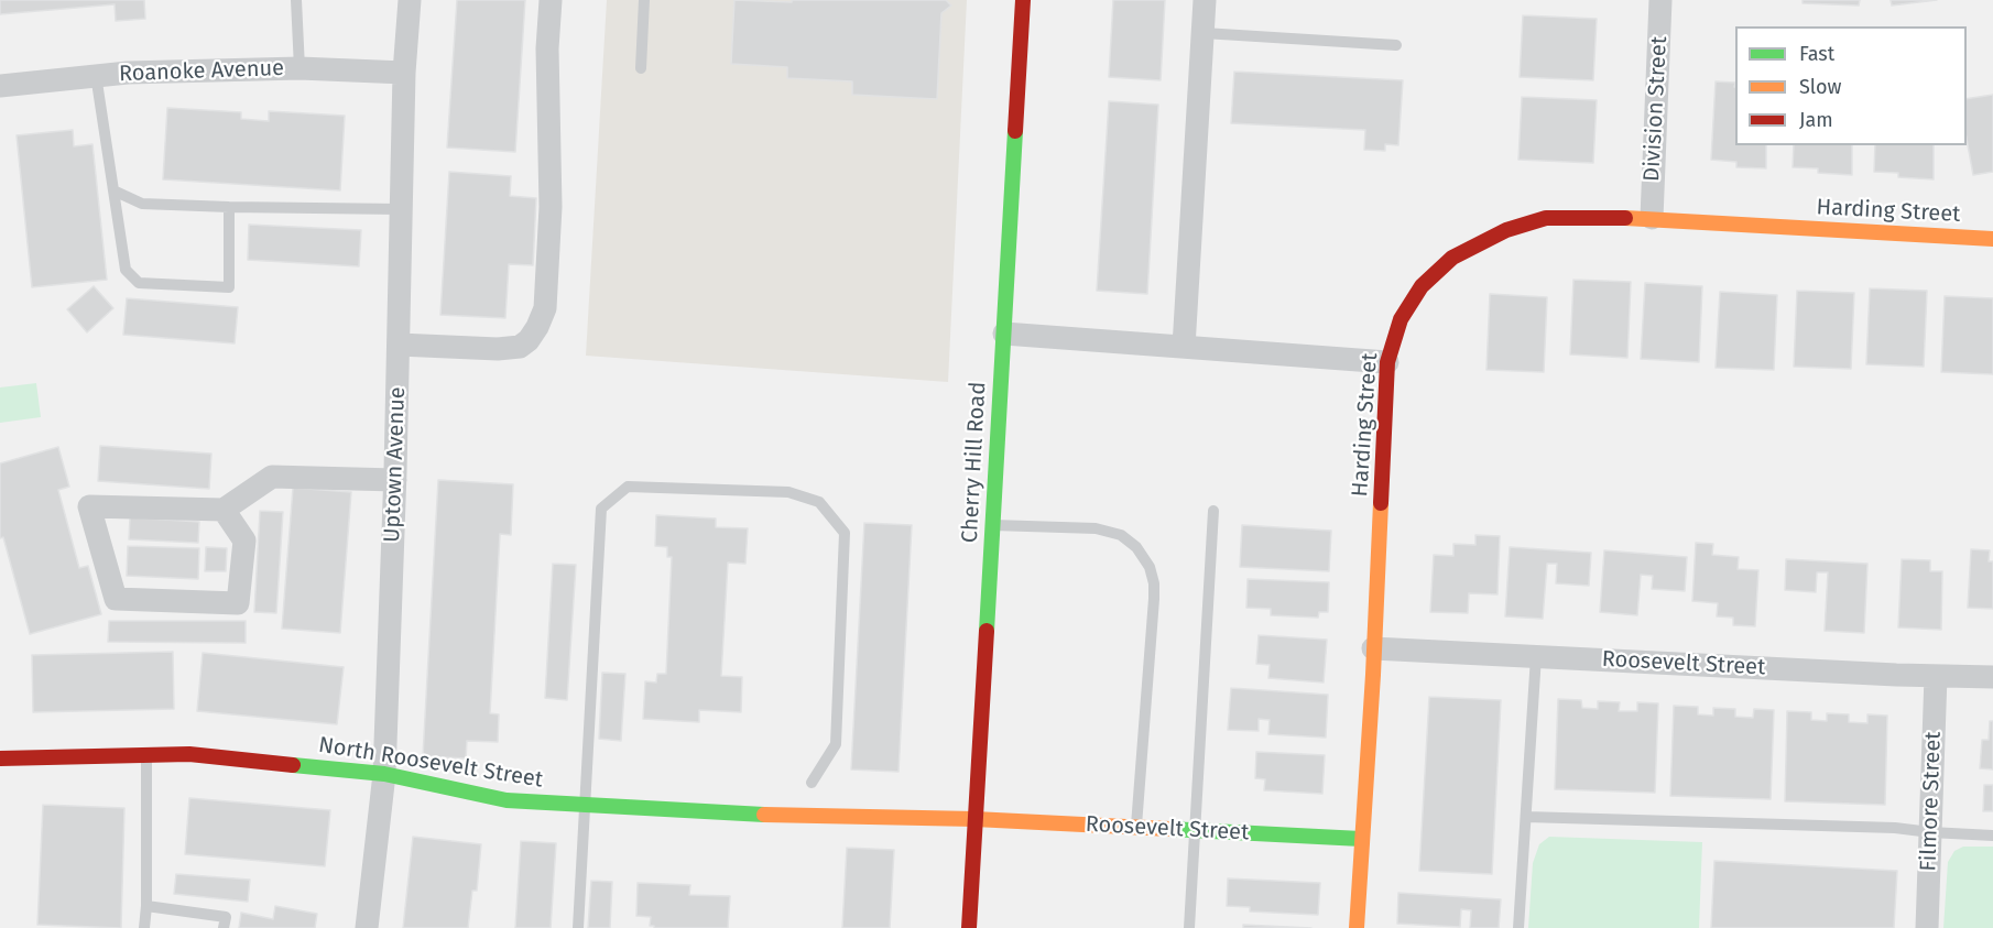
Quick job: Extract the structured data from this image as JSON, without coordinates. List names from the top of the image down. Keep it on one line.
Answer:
{"streets":{"street":["Roanoke Avenue","Division Street","Harding Street","Cherry Hill Road","Uptown Avenue","Roosevelt Street","North Roosevelt Street","Filmore Street"]},"crossings":[["Roanoke Avenue","Uptown Avenue"],["Division Street","Harding Street"],["Harding Street","Roosevelt Street"],["Cherry Hill Road","Roosevelt Street"],["Cherry Hill Road","North Roosevelt Street"],["Uptown Avenue","North Roosevelt Street"],["Roosevelt Street","North Roosevelt Street"],["Roosevelt Street","Filmore Street"]],"legend":["Fast","Slow","Jam"]}
